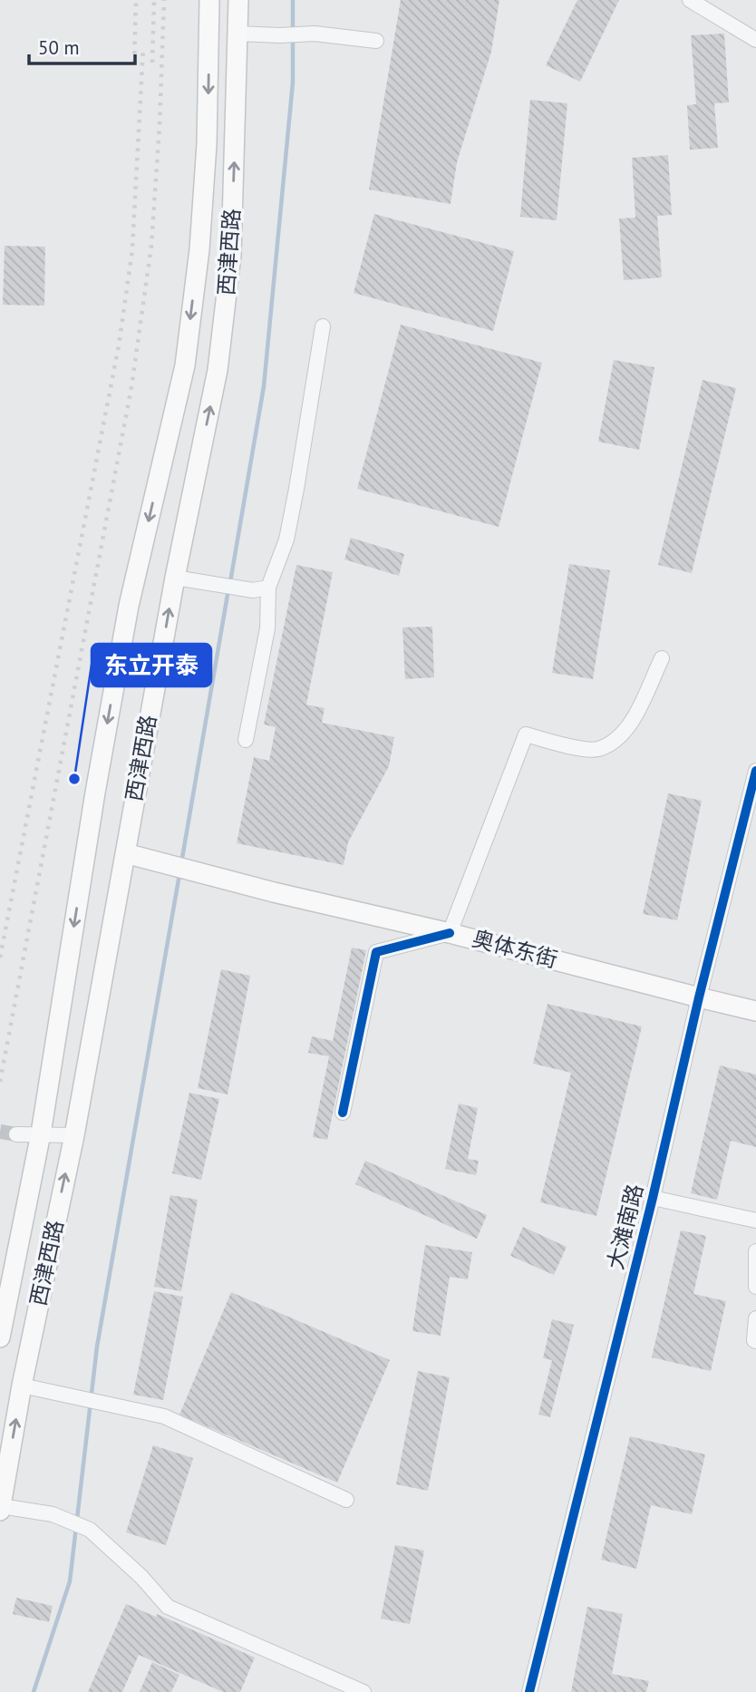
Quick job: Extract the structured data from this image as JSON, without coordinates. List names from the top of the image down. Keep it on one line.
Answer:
{"streets":{"main road":["西津西路","奥体东街"],"street":["大滩南路"]},"crossings":[["西津西路","奥体东街"],["奥体东街","大滩南路"]],"places":["东立开泰"],"scale_bar":"50 m"}
